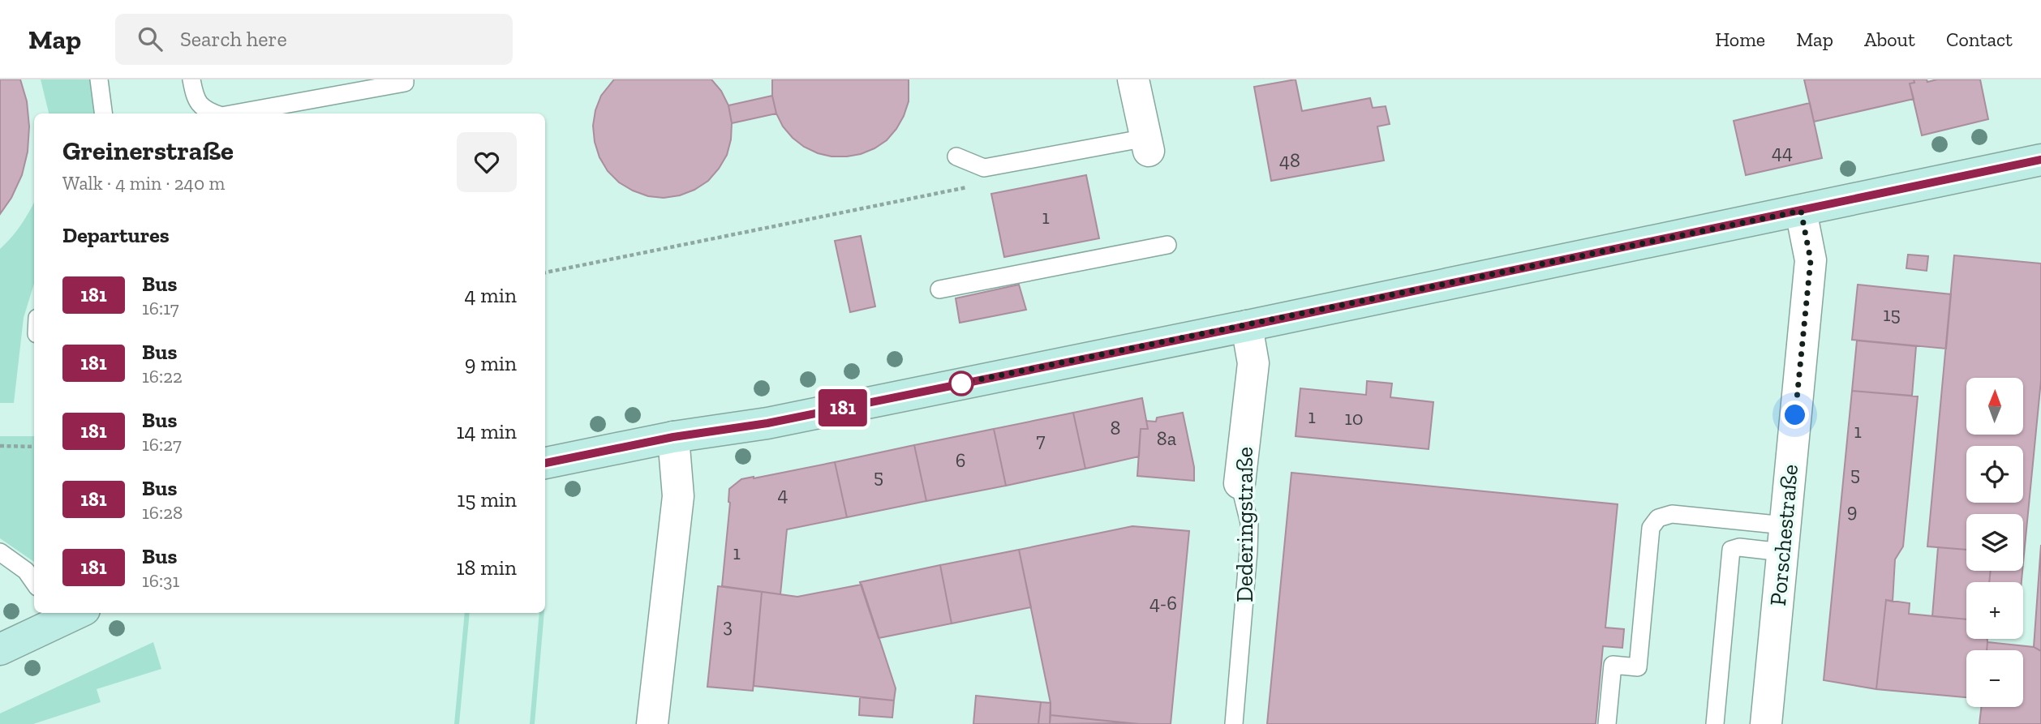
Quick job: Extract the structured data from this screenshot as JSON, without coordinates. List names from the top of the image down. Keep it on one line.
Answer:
{"streets":{"street":["Dederingstraße","Porschestraße"]},"lines":["bus line 181"],"house_numbers":["44","48","1","15","1","10","8","1","8a","7","6","5","5","4","9","1","4-6","3"],"north":"top","page":{"header":"Map","search":"Search here","nav":["Home","Map","About","Contact"],"on_map":"181","heading":[["Greinerstraße","Walk · 4 min · 240 m"],"Departures"],"list":[{"mark":"181","name":"Bus","note":"16:17","value":"4 min"},{"mark":"181","name":"Bus","note":"16:22","value":"9 min"},{"mark":"181","name":"Bus","note":"16:27","value":"14 min"},{"mark":"181","name":"Bus","note":"16:28","value":"15 min"},{"mark":"181","name":"Bus","note":"16:31","value":"18 min"}],"map_buttons":["+","−"]}}
